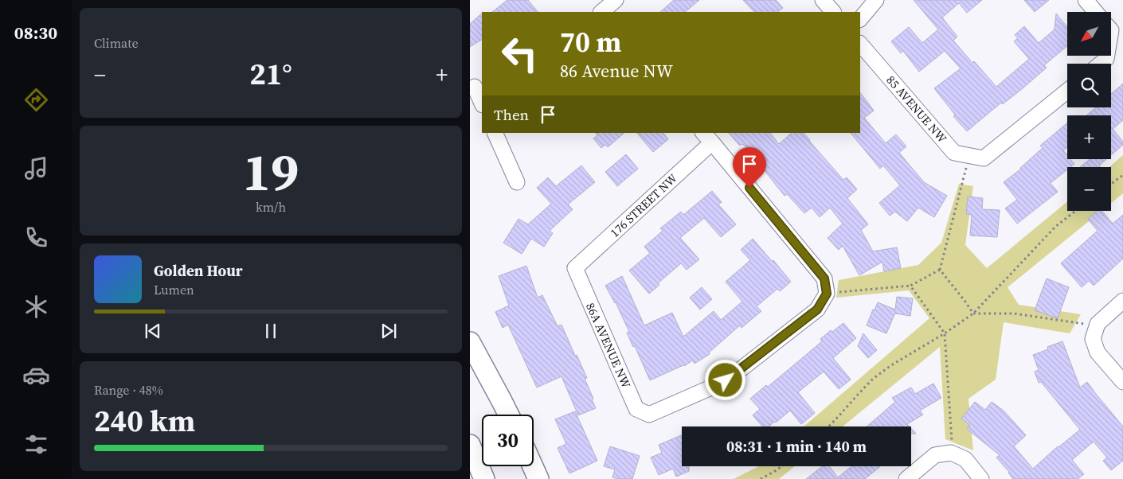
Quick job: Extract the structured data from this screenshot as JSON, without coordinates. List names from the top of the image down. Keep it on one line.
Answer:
{"streets":{"street":["85 AVENUE NW","176 STREET NW","86A AVENUE NW"]},"crossings":[["176 STREET NW","86A AVENUE NW"]],"north":"bottom left","page":{"tabs":"08:30","tile":["Climate",["19","km/h"],["Range · 48%","240 km"]],"map_buttons":["+","−"],"turn":["70 m","86 Avenue NW"],"heat":["−","21°","+"],"then":"Then","song":["Golden Hour","Lumen"],"limit":"30","trip":"08:31 · 1 min · 140 m"}}
